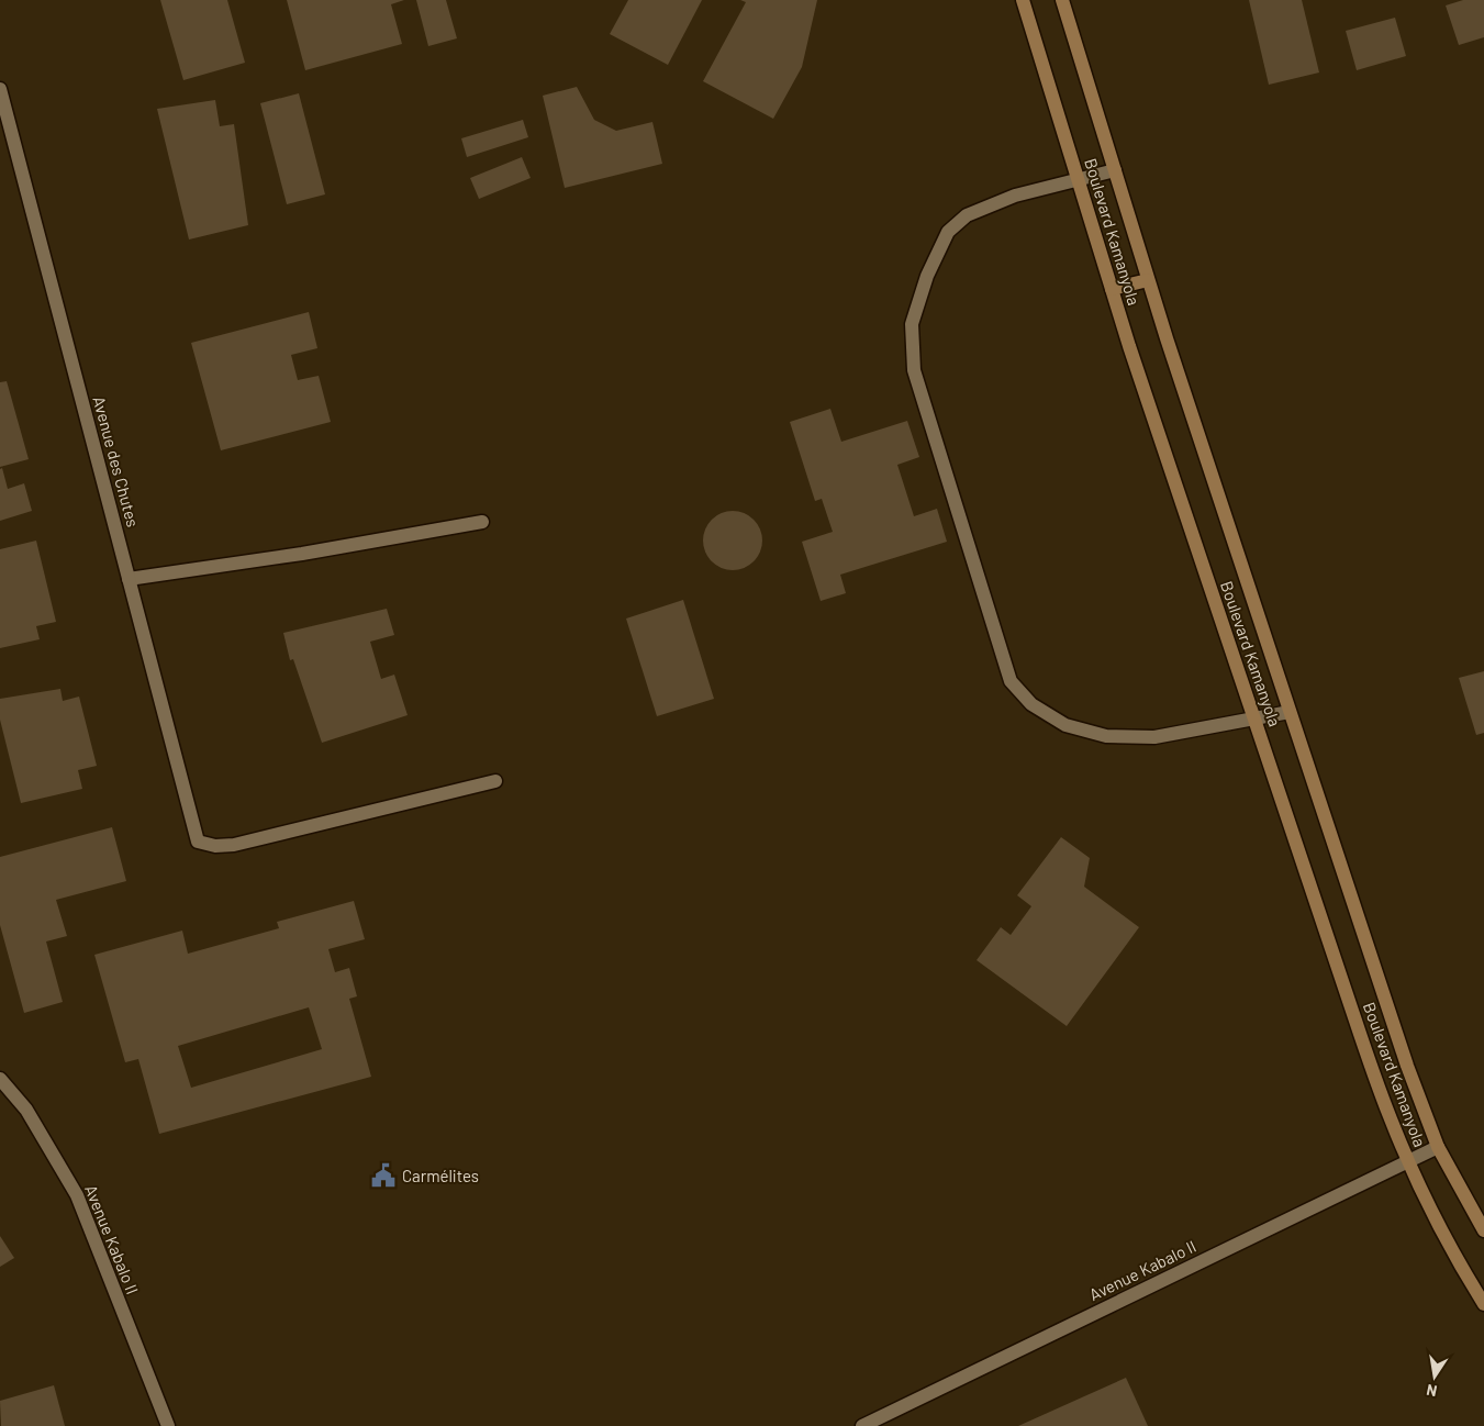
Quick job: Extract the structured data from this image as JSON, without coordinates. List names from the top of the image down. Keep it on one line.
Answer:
{"streets":{"main road":["Boulevard Kamanyola"],"street":["Avenue des Chutes","Avenue Kabalo II"]},"crossings":[["Boulevard Kamanyola","Avenue Kabalo II"]],"places":{"public building":["Carmélites"]},"north":"bottom"}
